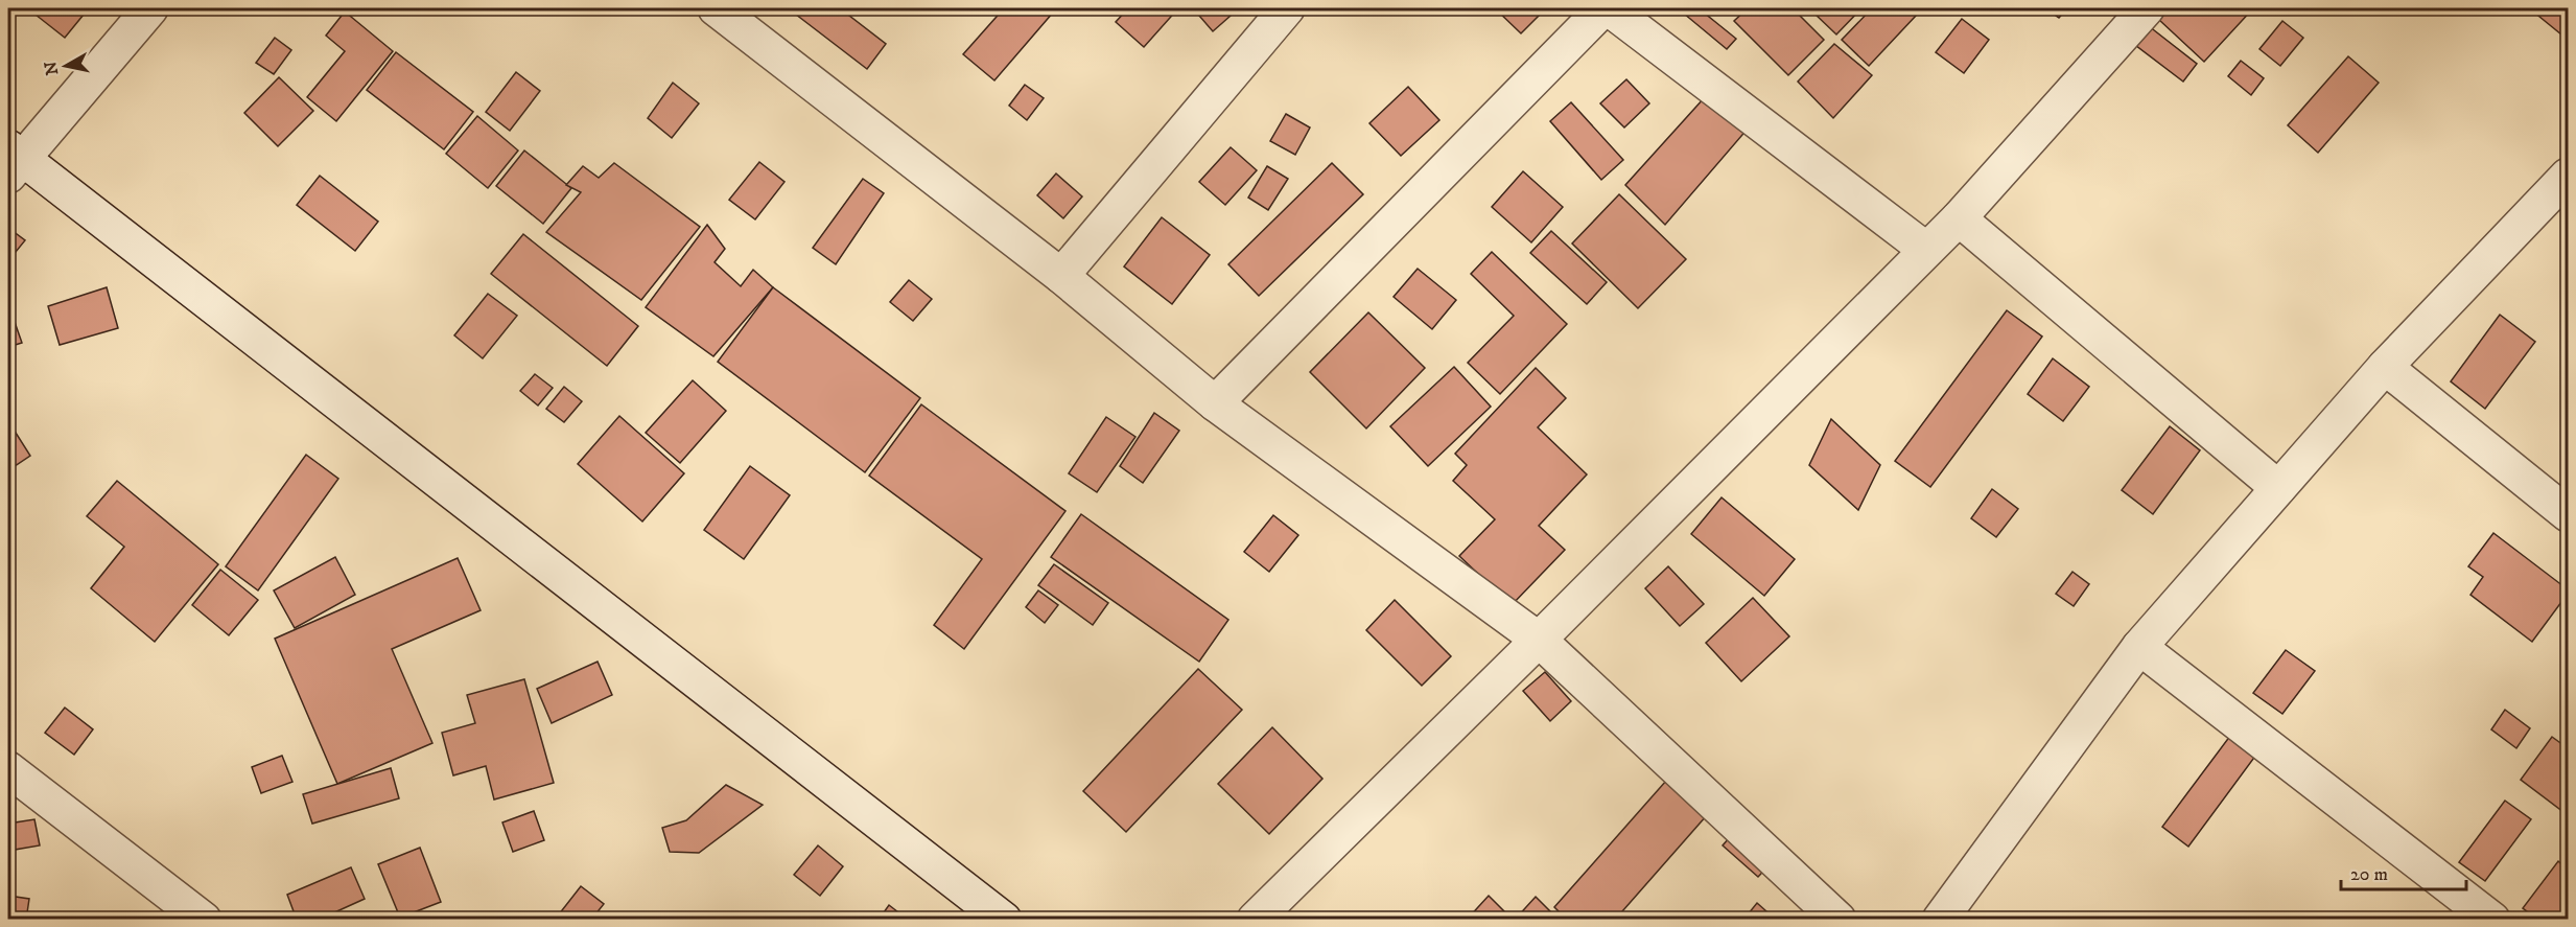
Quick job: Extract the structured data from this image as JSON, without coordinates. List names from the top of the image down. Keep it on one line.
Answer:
{"scale_bar":"20 m","north":"left"}
